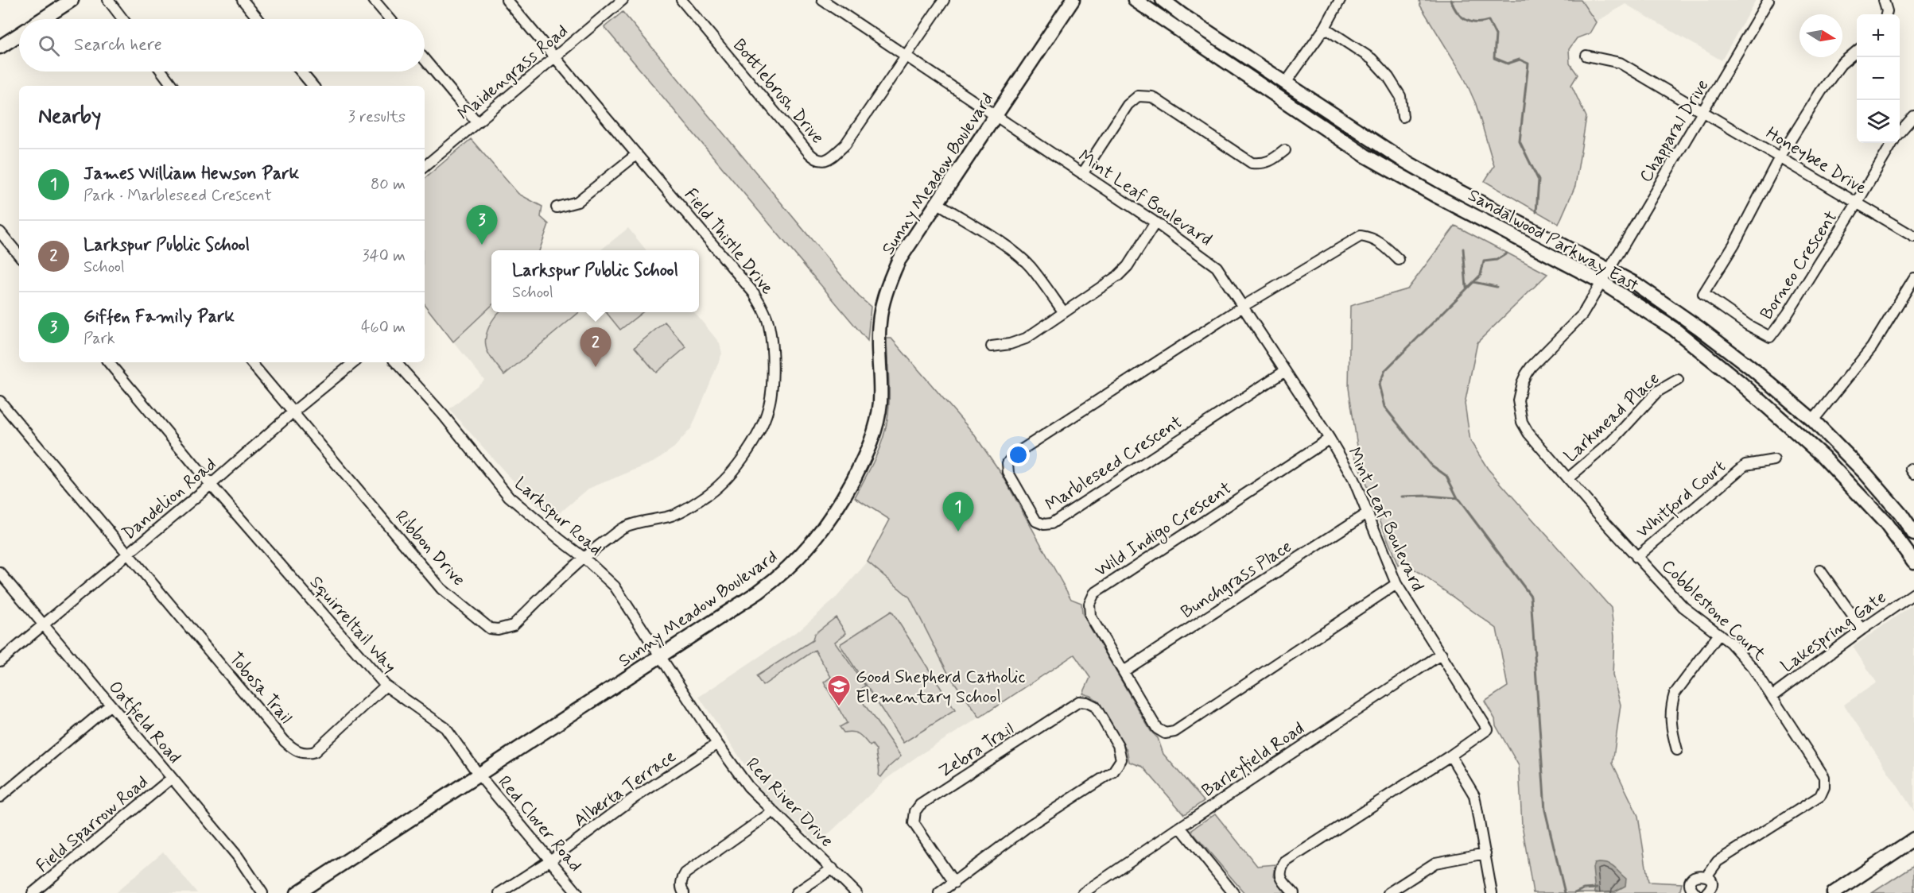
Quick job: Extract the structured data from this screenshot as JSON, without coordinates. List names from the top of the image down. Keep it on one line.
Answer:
{"streets":{"main road":["Sunny Meadow Boulevard","Sandalwood Parkway East"],"street":["Maidengrass Road","Bottlebrush Drive","Chapparal Drive","Honeybee Drive","Mint Leaf Boulevard","Field Thistle Drive","Borneo Crescent","Larkmead Place","Marbleseed Crescent","Dandelion Road","Whitford Court","Larkspur Road","Wild Indigo Crescent","Ribbon Drive","Bunchgrass Place","Cobblestone Court","Squirreltail Way","Lakespring Gate","Tobosa Trail","Oatfield Road","Zebra Trail","Barleyfield Road","Alberta Terrace","Red River Drive","Field Sparrow Road","Red Clover Road"]},"crossings":[["Maidengrass Road","Field Thistle Drive"],["Bottlebrush Drive","Mint Leaf Boulevard"],["Chapparal Drive","Honeybee Drive"],["Chapparal Drive","Sandalwood Parkway East"],["Chapparal Drive","Cobblestone Court"],["Honeybee Drive","Borneo Crescent"],["Sunny Meadow Boulevard","Mint Leaf Boulevard"],["Sunny Meadow Boulevard","Larkspur Road"],["Sunny Meadow Boulevard","Squirreltail Way"],["Sunny Meadow Boulevard","Red River Drive"],["Sunny Meadow Boulevard","Red Clover Road"],["Mint Leaf Boulevard","Marbleseed Crescent"],["Mint Leaf Boulevard","Wild Indigo Crescent"],["Mint Leaf Boulevard","Bunchgrass Place"],["Mint Leaf Boulevard","Barleyfield Road"],["Sandalwood Parkway East","Cobblestone Court"],["Field Thistle Drive","Larkspur Road"],["Field Thistle Drive","Ribbon Drive"],["Larkmead Place","Cobblestone Court"],["Dandelion Road","Ribbon Drive"],["Dandelion Road","Squirreltail Way"],["Dandelion Road","Tobosa Trail"],["Dandelion Road","Oatfield Road"],["Whitford Court","Cobblestone Court"],["Larkspur Road","Ribbon Drive"],["Larkspur Road","Red River Drive"],["Wild Indigo Crescent","Bunchgrass Place"],["Cobblestone Court","Lakespring Gate"],["Squirreltail Way","Tobosa Trail"],["Squirreltail Way","Red Clover Road"],["Oatfield Road","Field Sparrow Road"],["Alberta Terrace","Red River Drive"],["Alberta Terrace","Red Clover Road"]],"places":{"school or university":["Good Shepherd Catholic Elementary School"]},"north":"right","page":{"map_buttons":["+","−"],"search":"Search here","heading":["Nearby","3 results"],"list":[{"mark":"1","name":"James William Hewson Park","note":"Park · Marbleseed Crescent","value":"80 m"},{"mark":"2","name":"Larkspur Public School","note":"School","value":"340 m"},{"mark":"3","name":"Giffen Family Park","note":"Park","value":"460 m"}],"pins":["3","2","1"],"popup":["Larkspur Public School","School"]}}
